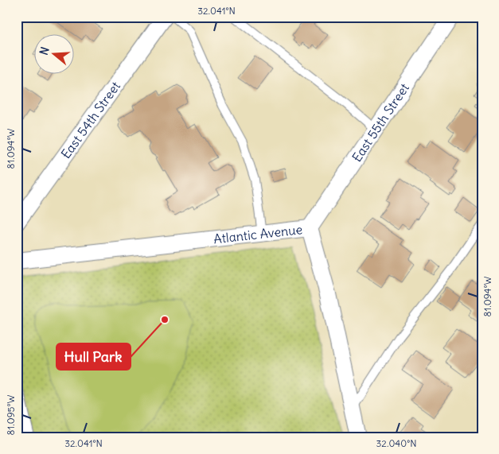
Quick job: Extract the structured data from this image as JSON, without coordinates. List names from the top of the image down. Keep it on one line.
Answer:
{"streets":{"street":["East 54th Street","East 55th Street","Atlantic Avenue"]},"crossings":[["East 55th Street","Atlantic Avenue"]],"places":["Hull Park"],"north":"left","coordinates":["32.041°N","81.094°W","81.095°W","32.040°N"]}
